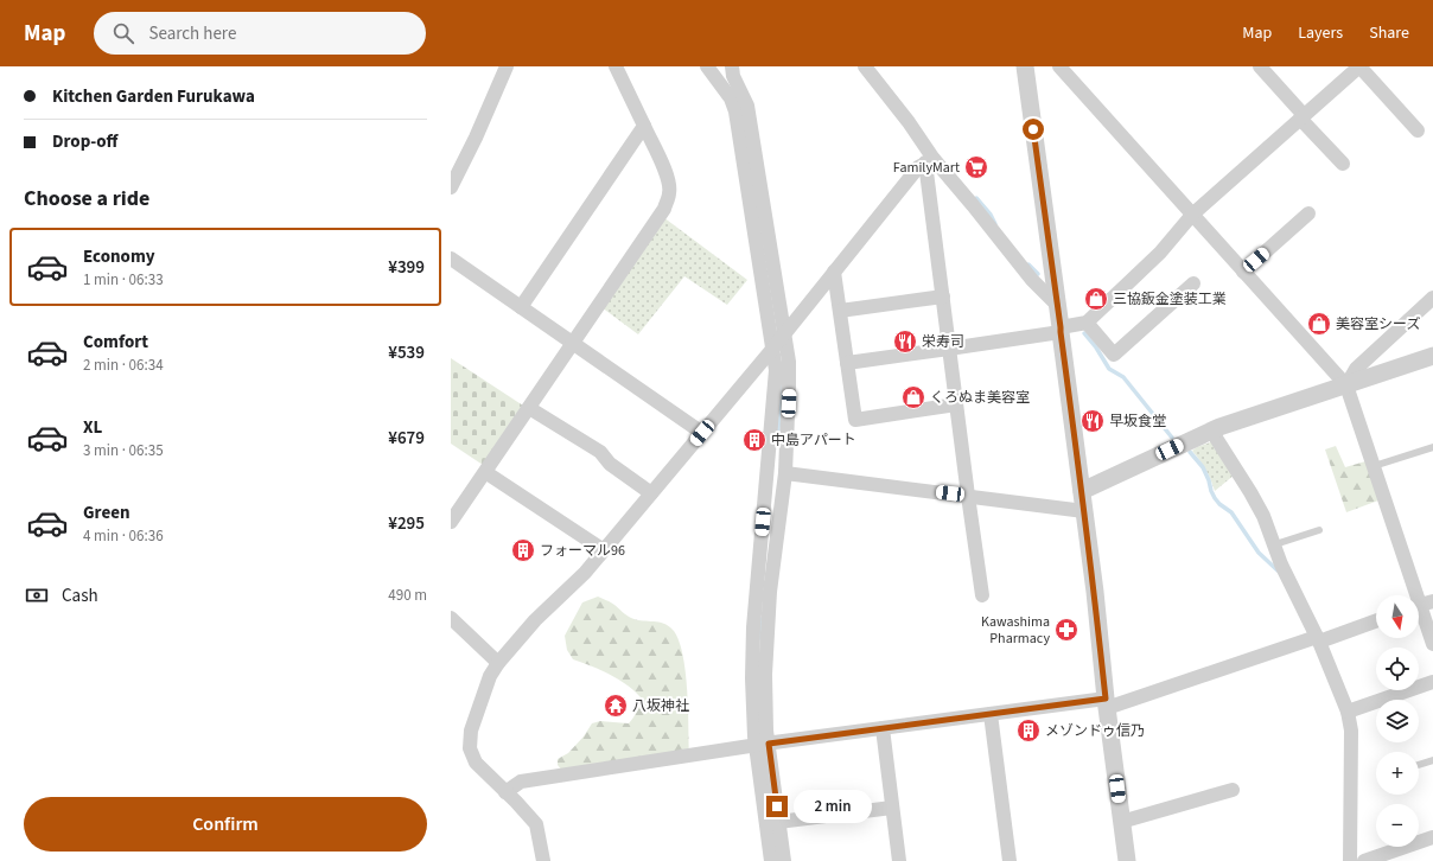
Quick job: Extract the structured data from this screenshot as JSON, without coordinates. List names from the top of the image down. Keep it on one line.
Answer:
{"places":{"supermarket":["FamilyMart"],"shop":["三協鈑金塗装工業","美容室シーズ","くろぬま美容室"],"restaurant":["栄寿司","早坂食堂"],"building":["中島アパート","フォーマル96","メゾンドゥ信乃"],"pharmacy":["Kawashima Pharmacy"],"temple":["八坂神社"]},"north":"bottom","page":{"header":"Map","search":"Search here","nav":["Map","Layers","Share"],"banner":["Kitchen Garden Furukawa","Drop-off"],"heading":"Choose a ride","list":[{"name":"Economy","note":"1 min · 06:33","value":"¥399"},{"name":"Comfort","note":"2 min · 06:34","value":"¥539"},{"name":"XL","note":"3 min · 06:35","value":"¥679"},{"name":"Green","note":"4 min · 06:36","value":"¥295"}],"pay":["Cash","490 m"],"map_buttons":["+","−"],"buttons":"Confirm","bubble":"2 min"}}
